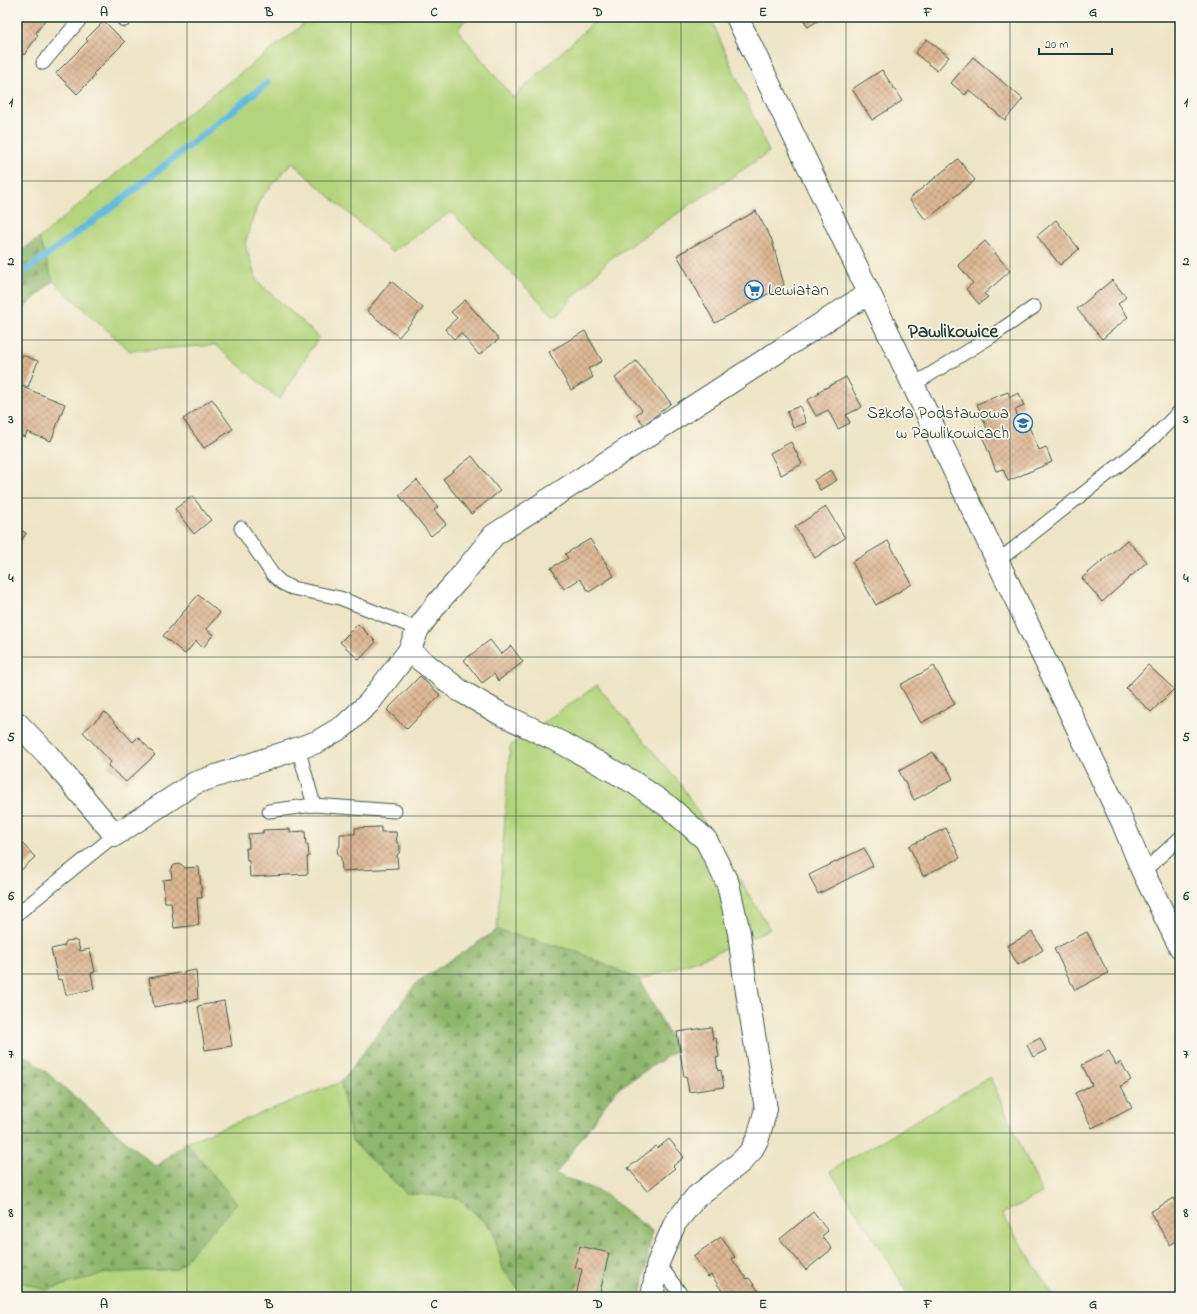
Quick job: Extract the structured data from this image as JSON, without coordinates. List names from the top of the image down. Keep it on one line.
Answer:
{"districts":["Pawlikowice"],"places":{"supermarket":["Lewiatan"],"school or university":["Szkoła Podstawowa w Pawlikowicach"]},"scale_bar":"20 m","grid":{"columns":["A","B","C","D","E","F","G"],"rows":["1","2","3","4","5","6","7","8"]}}
